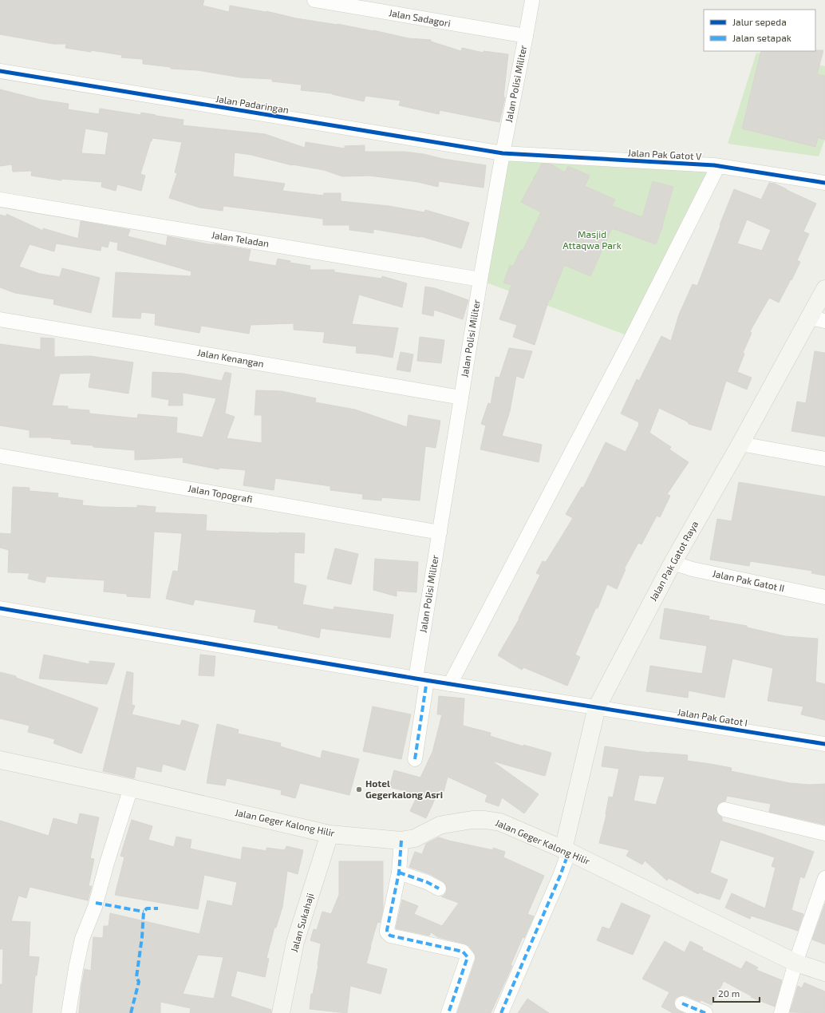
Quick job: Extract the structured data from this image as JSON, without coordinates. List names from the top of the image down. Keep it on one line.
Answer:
{"streets":{"main road":["Jalan Pak Gatot Raya","Jalan Geger Kalong Hilir","Jalan Sukahaji"],"street":["Jalan Sadagori","Jalan Polisi Militer","Jalan Padaringan","Jalan Pak Gatot V","Jalan Teladan","Jalan Kenangan","Jalan Topografi","Jalan Pak Gatot II","Jalan Pak Gatot I"]},"crossings":[["Jalan Sadagori","Jalan Polisi Militer"],["Jalan Polisi Militer","Jalan Padaringan"],["Jalan Polisi Militer","Jalan Pak Gatot V"],["Jalan Polisi Militer","Jalan Teladan"],["Jalan Polisi Militer","Jalan Kenangan"],["Jalan Polisi Militer","Jalan Topografi"],["Jalan Polisi Militer","Jalan Pak Gatot I"],["Jalan Padaringan","Jalan Pak Gatot V"],["Jalan Pak Gatot Raya","Jalan Pak Gatot II"],["Jalan Pak Gatot Raya","Jalan Pak Gatot I"],["Jalan Pak Gatot Raya","Jalan Geger Kalong Hilir"],["Jalan Geger Kalong Hilir","Jalan Sukahaji"]],"parks":["Masjid Attaqwa Park"],"places":["Hotel Gegerkalong Asri"],"legend":["Jalur sepeda","Jalan setapak"],"scale_bar":"20 m"}
